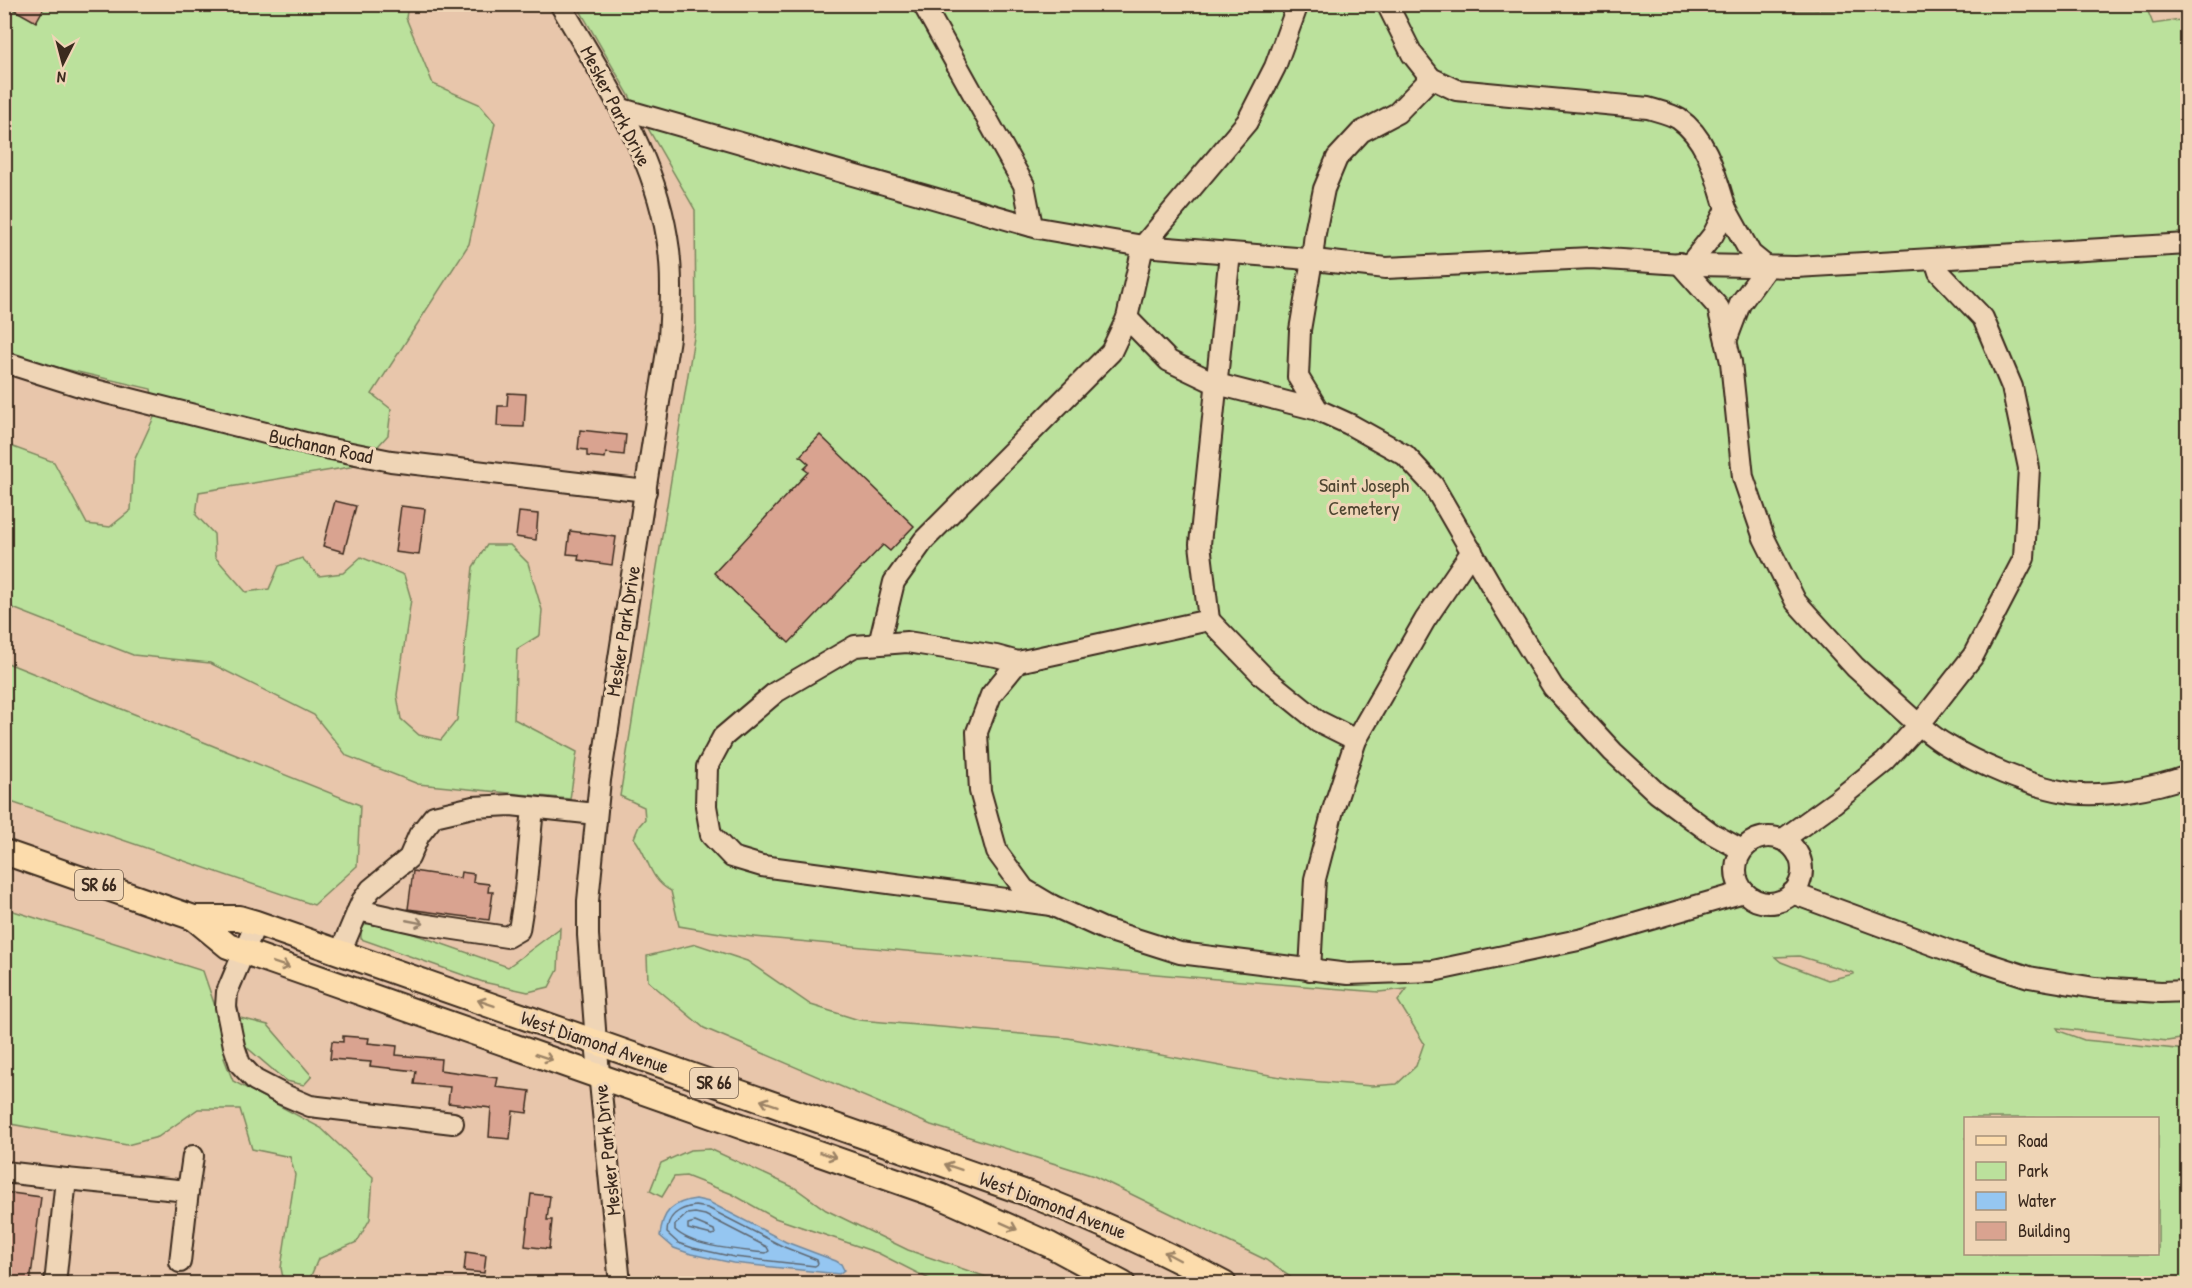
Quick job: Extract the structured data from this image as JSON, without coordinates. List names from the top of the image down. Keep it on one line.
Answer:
{"streets":{"main road":["SR 66","West Diamond Avenue"],"street":["Mesker Park Drive","Buchanan Road"]},"crossings":[["Mesker Park Drive","Buchanan Road"],["Mesker Park Drive","West Diamond Avenue"]],"parks":["Saint Joseph Cemetery"],"legend":["Road","Park","Water","Building"],"north":"bottom"}
